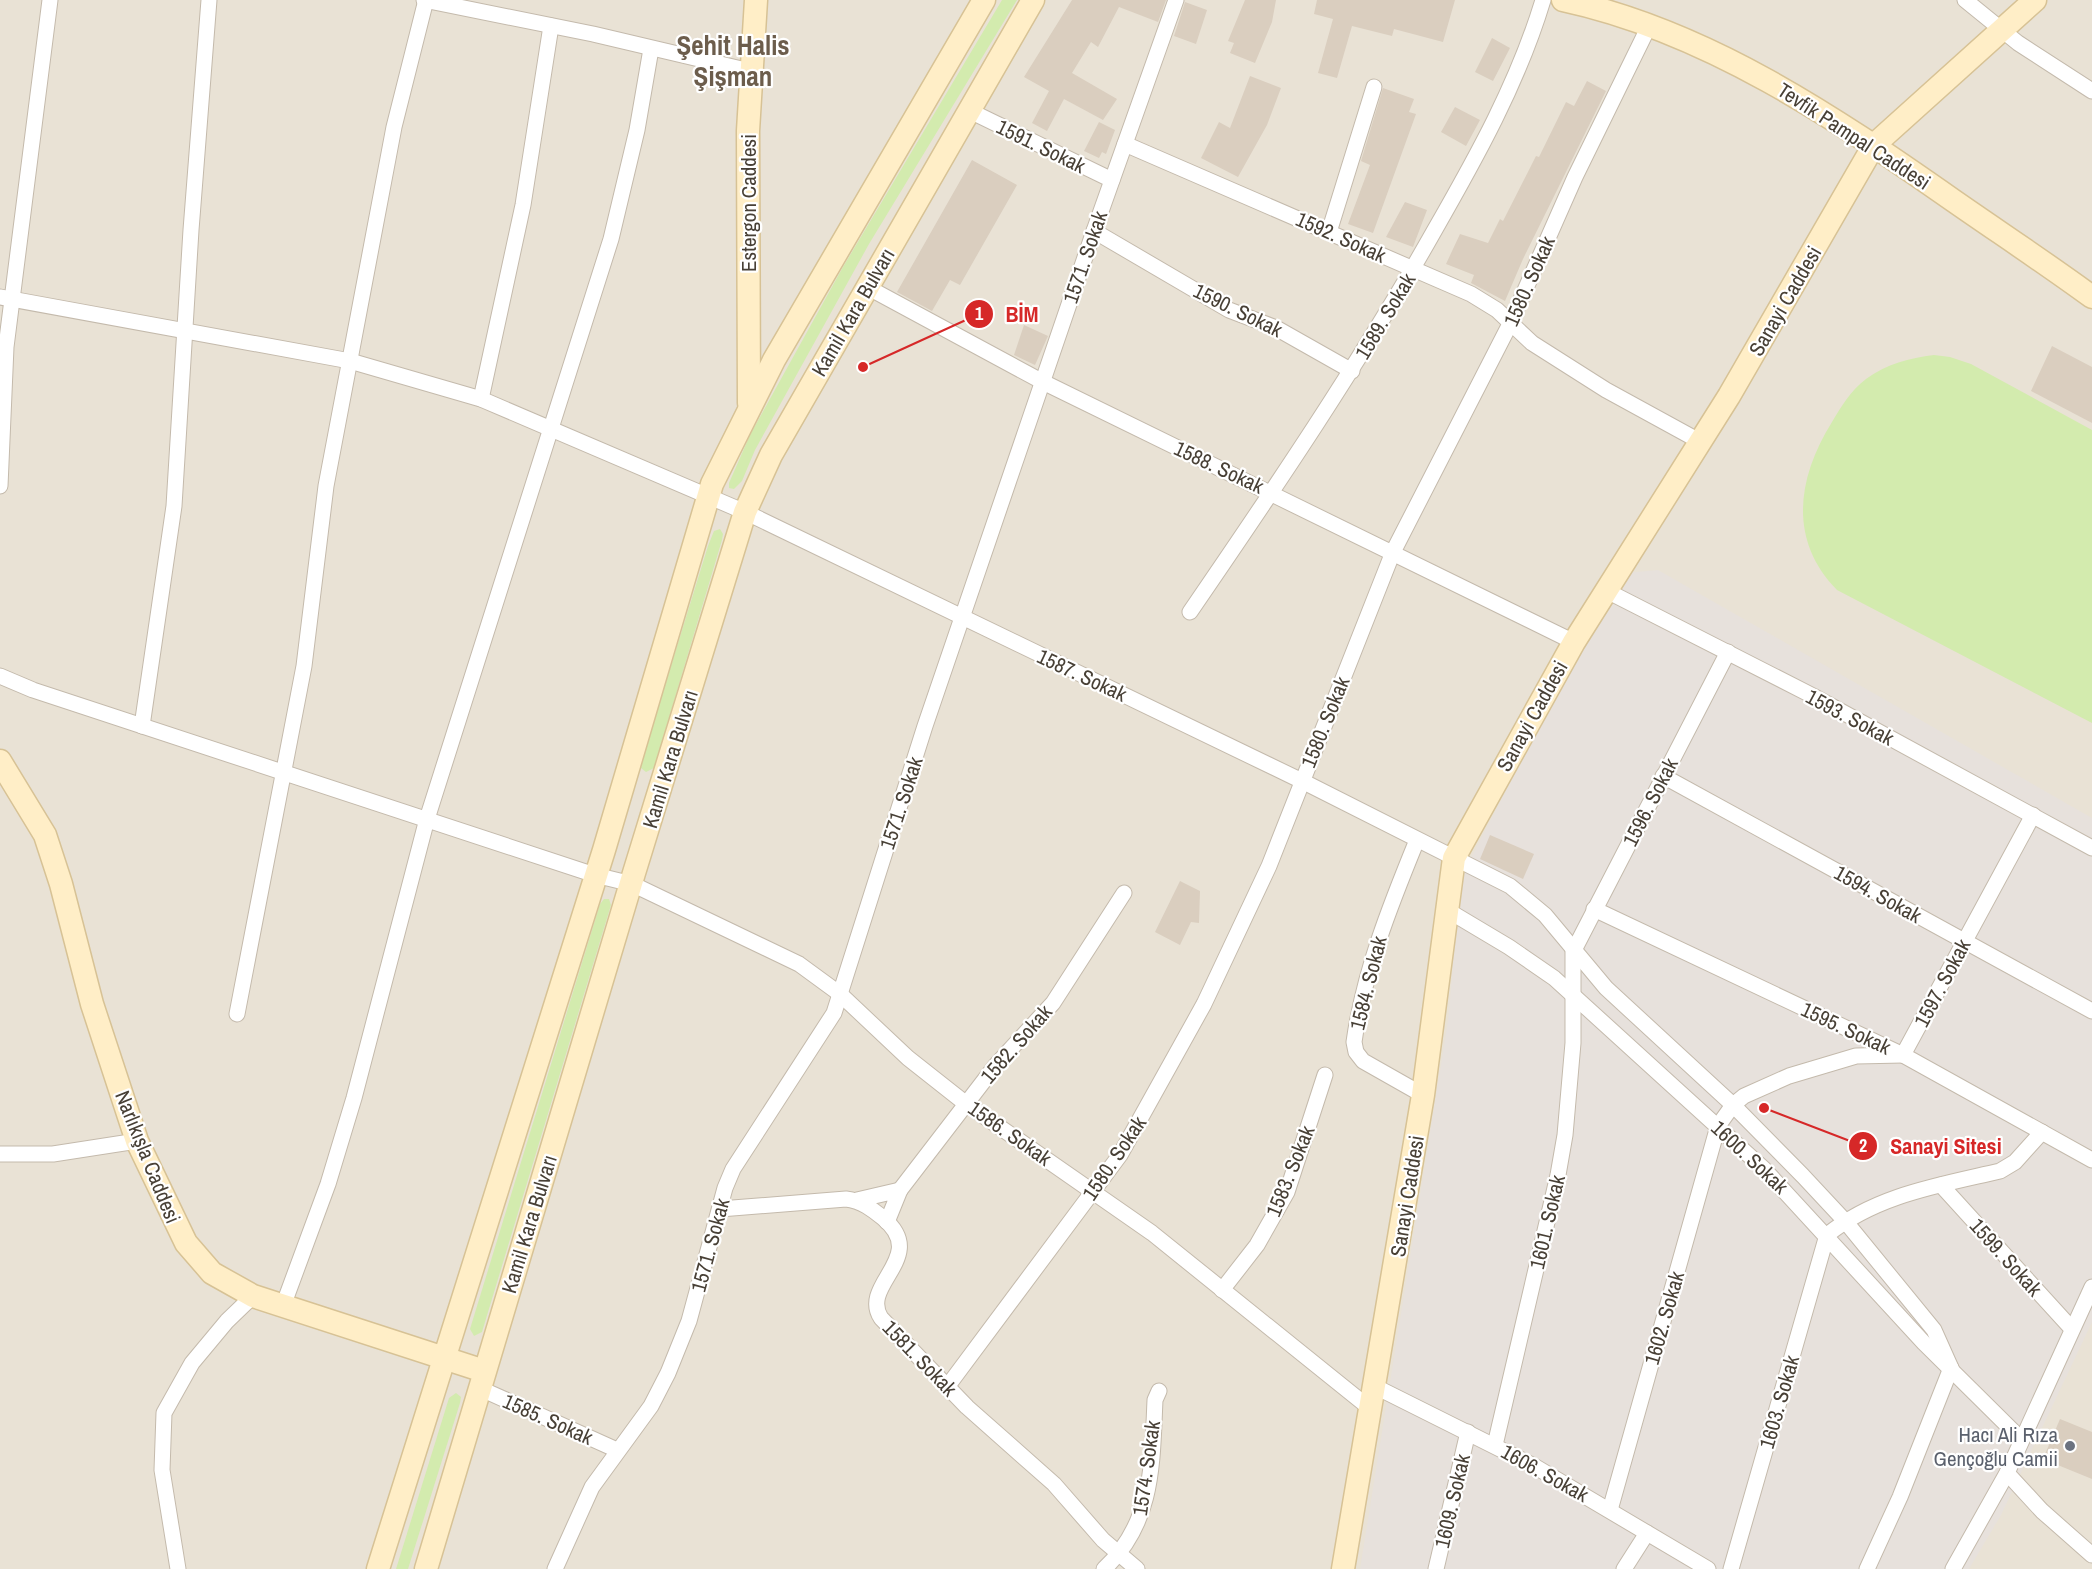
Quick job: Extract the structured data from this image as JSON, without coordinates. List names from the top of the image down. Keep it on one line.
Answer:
{"streets":{"street":["Tevfik Pampal Caddesi","1591. Sokak","Estergon Caddesi","1592. Sokak","1571. Sokak","1580. Sokak","Sanayi Caddesi","1590. Sokak","Kamil Kara Bulvarı","1589. Sokak","1588. Sokak","1587. Sokak","1593. Sokak","1596. Sokak","1594. Sokak","1584. Sokak","1597. Sokak","1595. Sokak","1582. Sokak","1586. Sokak","Narlıkışla Caddesi","1600. Sokak","1583. Sokak","1601. Sokak","1599. Sokak","1602. Sokak","1581. Sokak","1603. Sokak","1585. Sokak","1574. Sokak","1606. Sokak","1609. Sokak"]},"crossings":[["Tevfik Pampal Caddesi","1580. Sokak"],["Tevfik Pampal Caddesi","Sanayi Caddesi"],["1591. Sokak","1571. Sokak"],["1591. Sokak","Kamil Kara Bulvarı"],["Estergon Caddesi","Kamil Kara Bulvarı"],["1592. Sokak","1571. Sokak"],["1592. Sokak","1580. Sokak"],["1592. Sokak","Sanayi Caddesi"],["1592. Sokak","1589. Sokak"],["1571. Sokak","1590. Sokak"],["1571. Sokak","1588. Sokak"],["1571. Sokak","1587. Sokak"],["1571. Sokak","1586. Sokak"],["1571. Sokak","1585. Sokak"],["1580. Sokak","1588. Sokak"],["1580. Sokak","1587. Sokak"],["1580. Sokak","1586. Sokak"],["1580. Sokak","1581. Sokak"],["Sanayi Caddesi","1588. Sokak"],["Sanayi Caddesi","1587. Sokak"],["Sanayi Caddesi","1593. Sokak"],["Sanayi Caddesi","1584. Sokak"],["Sanayi Caddesi","1586. Sokak"],["Sanayi Caddesi","1600. Sokak"],["Sanayi Caddesi","1606. Sokak"],["1590. Sokak","1589. Sokak"],["Kamil Kara Bulvarı","1588. Sokak"],["Kamil Kara Bulvarı","1587. Sokak"],["Kamil Kara Bulvarı","1586. Sokak"],["Kamil Kara Bulvarı","Narlıkışla Caddesi"],["Kamil Kara Bulvarı","1585. Sokak"],["1589. Sokak","1588. Sokak"],["1587. Sokak","1596. Sokak"],["1587. Sokak","1584. Sokak"],["1587. Sokak","1600. Sokak"],["1587. Sokak","1601. Sokak"],["1587. Sokak","1602. Sokak"],["1593. Sokak","1596. Sokak"],["1593. Sokak","1597. Sokak"],["1596. Sokak","1594. Sokak"],["1596. Sokak","1595. Sokak"],["1596. Sokak","1601. Sokak"],["1594. Sokak","1597. Sokak"],["1597. Sokak","1595. Sokak"],["1582. Sokak","1586. Sokak"],["1582. Sokak","1581. Sokak"],["1586. Sokak","1583. Sokak"],["Narlıkışla Caddesi","1585. Sokak"],["1600. Sokak","1601. Sokak"],["1600. Sokak","1602. Sokak"],["1600. Sokak","1603. Sokak"],["1601. Sokak","1606. Sokak"],["1602. Sokak","1606. Sokak"],["1581. Sokak","1574. Sokak"],["1606. Sokak","1609. Sokak"]],"districts":["Şehit Halis Şişman"],"places":["BİM","Sanayi Sitesi","Hacı Ali Rıza Gençoğlu Camii"]}
